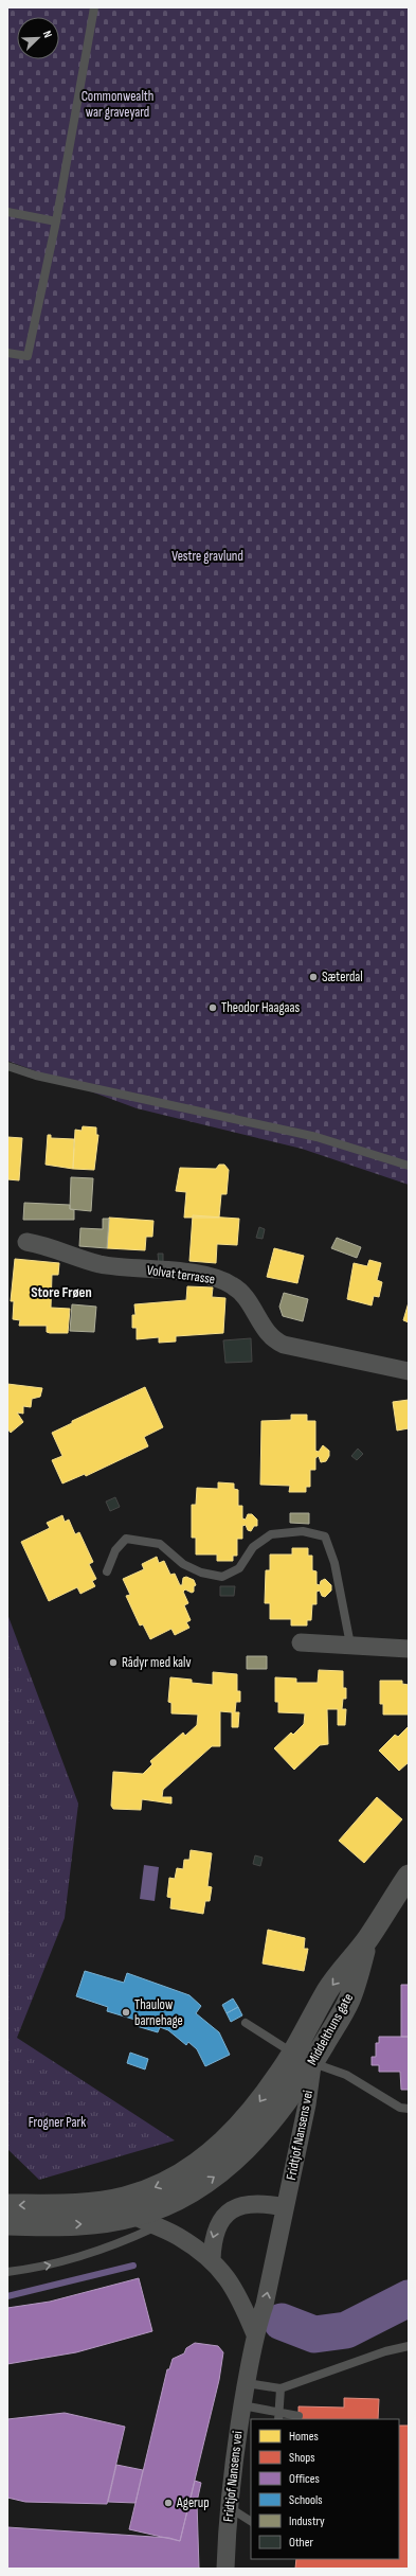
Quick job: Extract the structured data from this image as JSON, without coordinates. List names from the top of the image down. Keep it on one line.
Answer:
{"streets":{"street":["Volvat terrasse","Middelthuns gate","Fridtjof Nansens vei"]},"crossings":[["Middelthuns gate","Fridtjof Nansens vei"]],"districts":["Store Frøen"],"parks":["Commonwealth war graveyard","Vestre gravlund","Frogner Park"],"places":["Sæterdal","Theodor Haagaas","Rådyr med kalv","Thaulow barnehage","Agerup"],"legend":["Homes","Shops","Offices","Schools","Industry","Other"],"north":"top right"}
